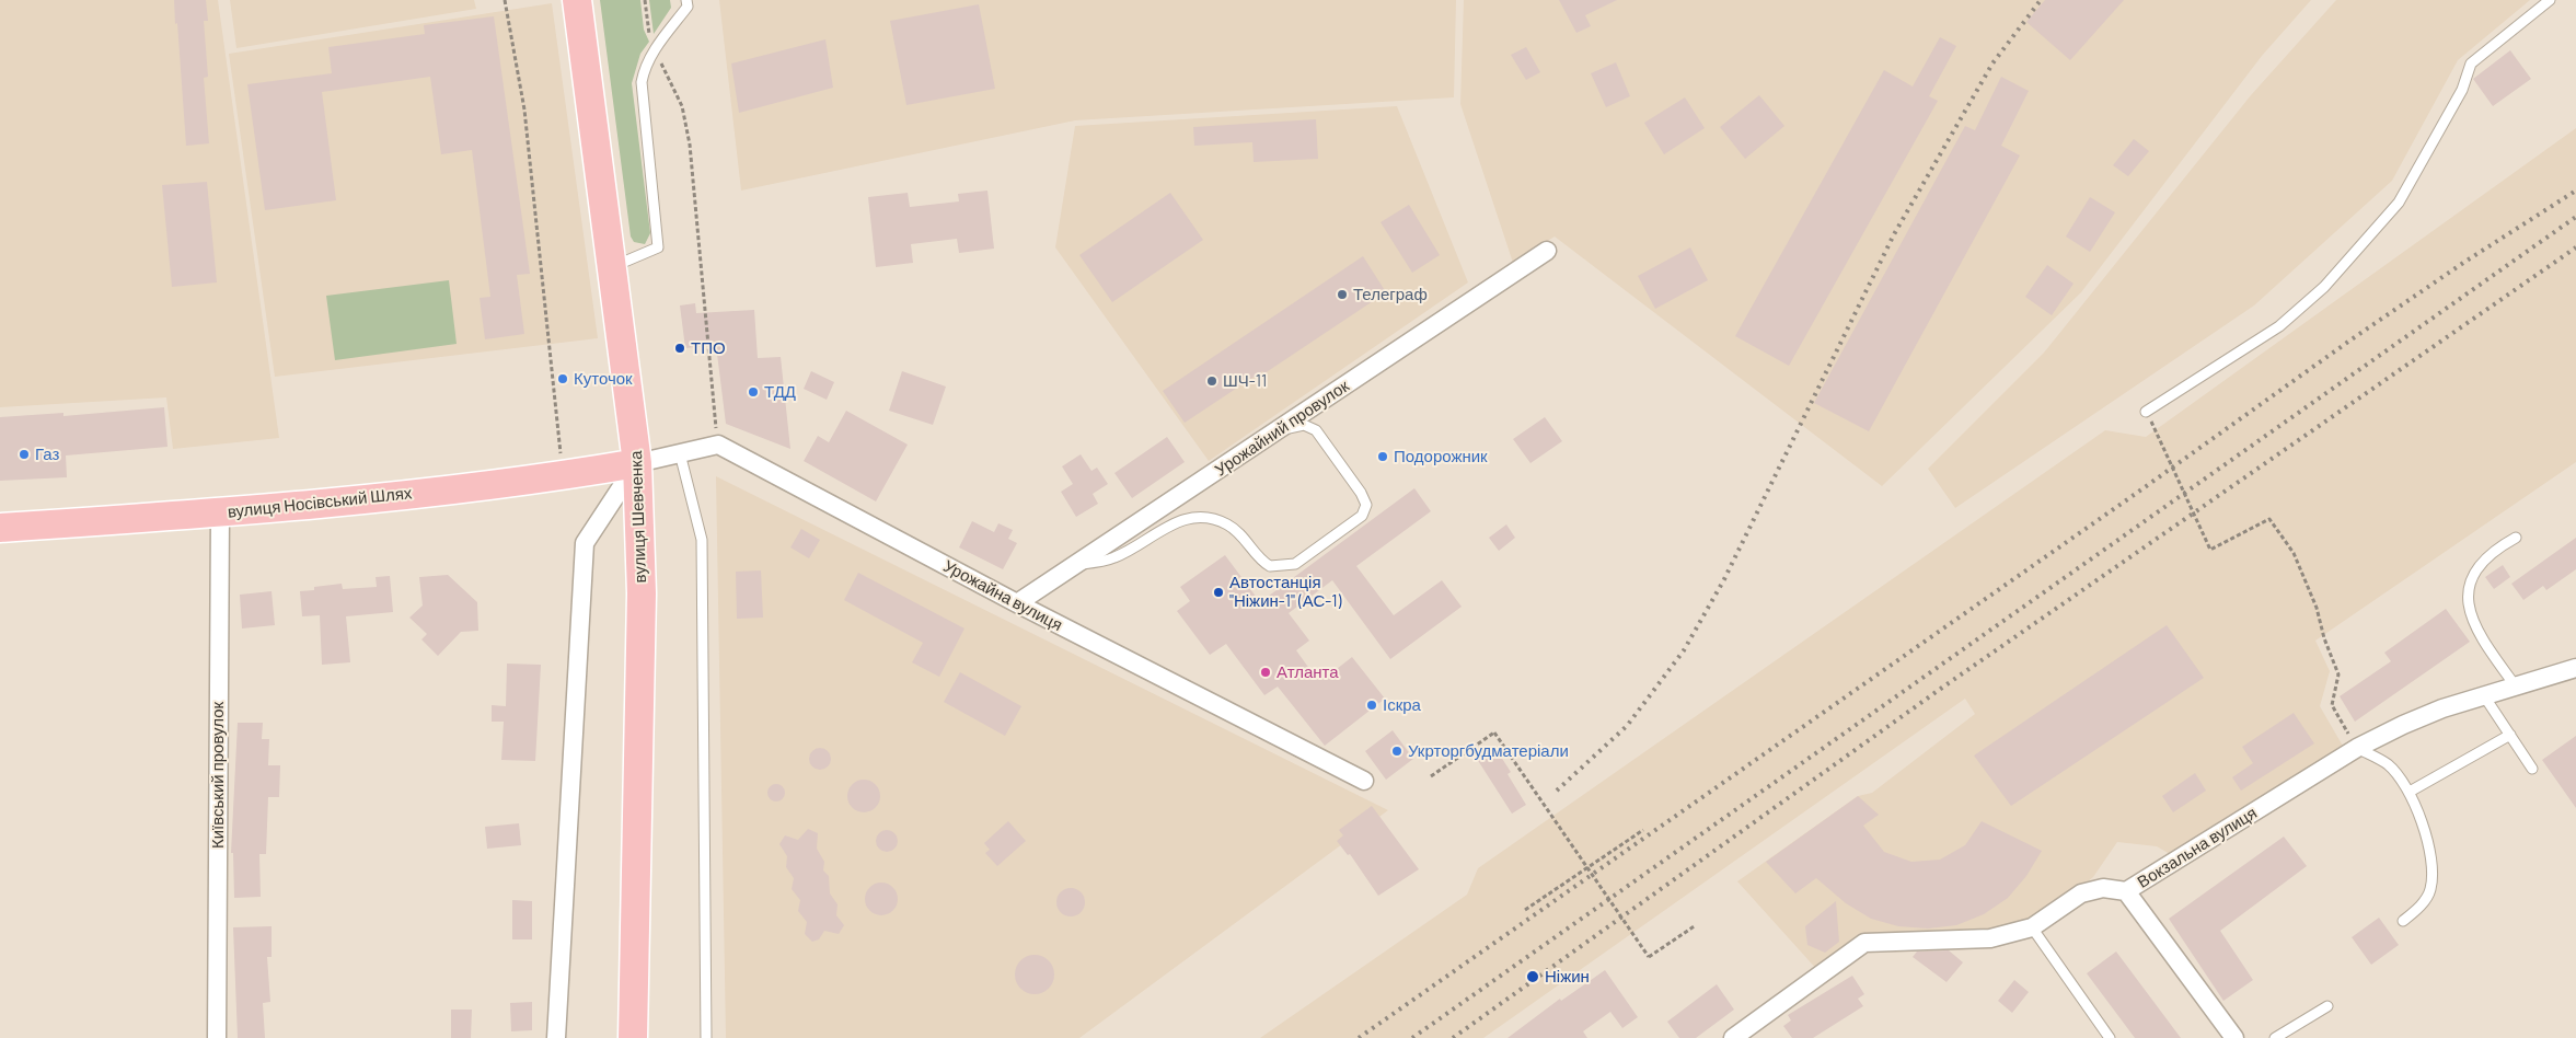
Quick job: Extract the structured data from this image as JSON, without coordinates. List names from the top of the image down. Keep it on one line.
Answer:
{"streets":{"main road":["вулиця Носівський Шлях","вулиця Шевченка"],"street":["Урожайний провулок","Урожайна вулиця","Київський провулок","Вокзальна вулиця"]},"crossings":[["Урожайний провулок","Урожайна вулиця"],["вулиця Носівський Шлях","вулиця Шевченка"],["вулиця Носівський Шлях","Київський провулок"]],"places":["Телеграф","ТПО","Куточок","ШЧ-11","ТДД","Газ","Подорожник","Автостанція \"Ніжин-1\" (АС-1)","Атланта","Іскра","Укрторгбудматеріали","Ніжин"]}
